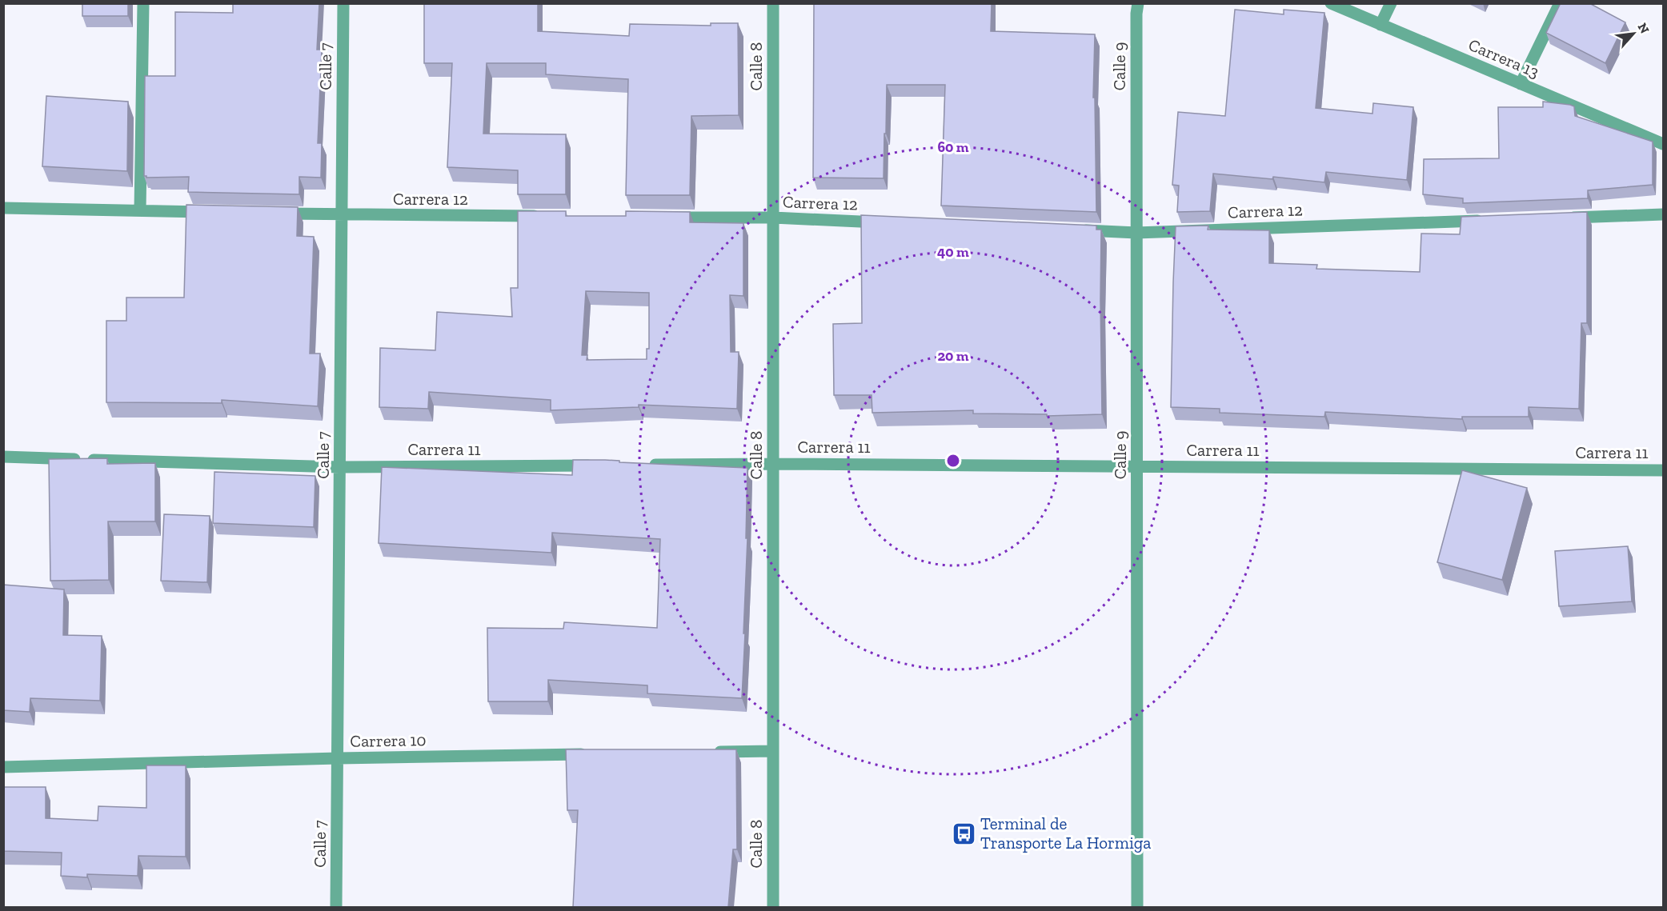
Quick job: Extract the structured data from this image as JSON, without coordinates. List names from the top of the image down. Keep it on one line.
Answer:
{"streets":{"street":["Carrera 13","Calle 7","Calle 8","Calle 9","Carrera 12","Carrera 11","Carrera 10"]},"crossings":[["Calle 7","Carrera 12"],["Calle 7","Carrera 11"],["Calle 7","Carrera 10"],["Calle 8","Carrera 12"],["Calle 8","Carrera 11"],["Calle 9","Carrera 12"],["Calle 9","Carrera 11"]],"places":{"bus stop":["Terminal de Transporte La Hormiga"]},"north":"top right","rings":["60 m","40 m","20 m"]}
